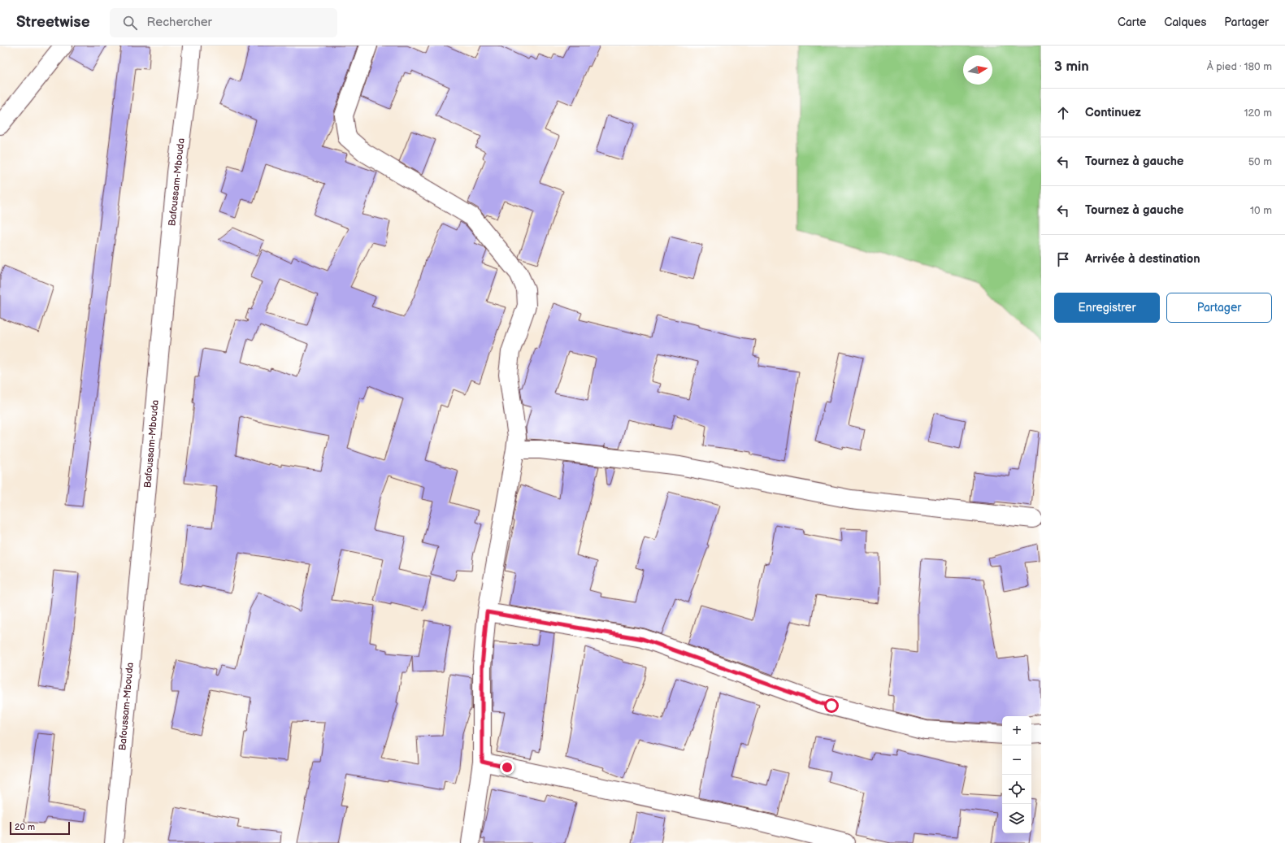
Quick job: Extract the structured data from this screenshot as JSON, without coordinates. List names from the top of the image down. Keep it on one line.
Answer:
{"streets":{"main road":["Bafoussam-Mbouda"]},"scale_bar":"20 m","north":"right","page":{"header":"Streetwise","search":"Rechercher","nav":["Carte","Calques","Partager"],"heading":["3 min","À pied · 180 m"],"list":[["Continuez","120 m"],["Tournez à gauche","50 m"],["Tournez à gauche","10 m"],"Arrivée à destination"],"buttons":["Enregistrer","Partager"],"map_buttons":["+","−"],"scale":"20 m"}}
